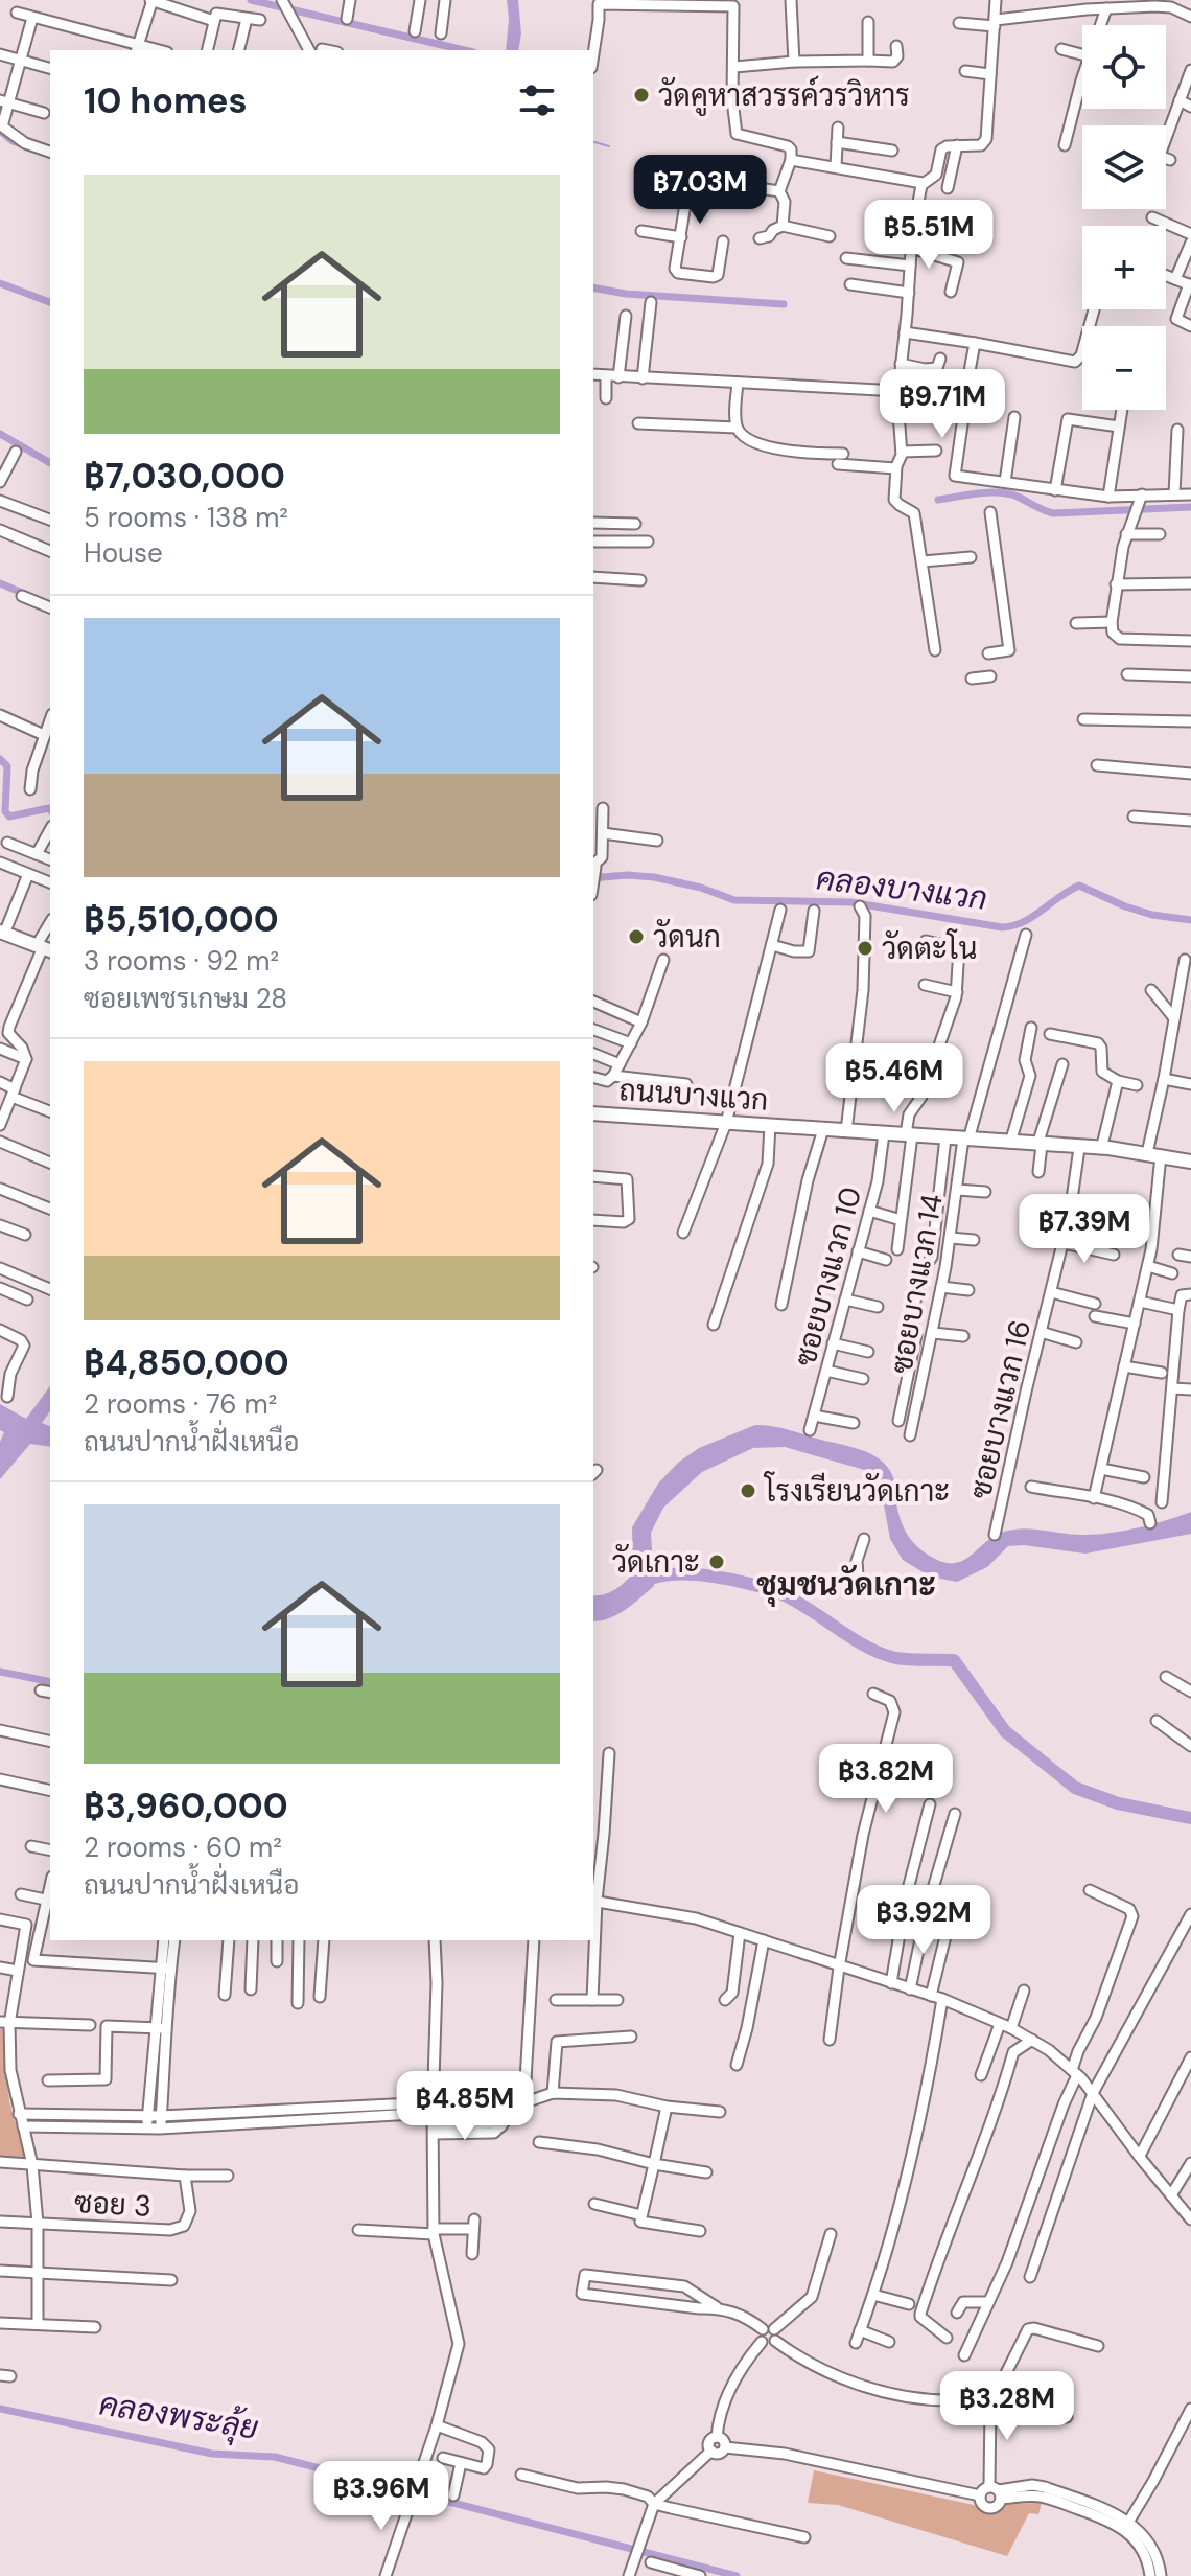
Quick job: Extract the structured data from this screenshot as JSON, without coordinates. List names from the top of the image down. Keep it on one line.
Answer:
{"streets":{"main road":["ถนนบางแวก"],"street":["ซอยบางแวก 10","ซอยบางแวก 14","ซอยบางแวก 16","ซอย 3"]},"crossings":[["ถนนบางแวก","ซอยบางแวก 10"],["ถนนบางแวก","ซอยบางแวก 14"],["ถนนบางแวก","ซอยบางแวก 16"]],"districts":["ชุมชนวัดเกาะ"],"water":["คลองบางแวก","คลองพระลุ้ย"],"places":["วัดคูหาสวรรค์วรวิหาร","วัดนก","วัดตะโน","โรงเรียนวัดเกาะ","วัดเกาะ"],"page":{"map_buttons":["+","−"],"heading":"10 homes","list":[{"name":"฿7,030,000","note":"5 rooms · 138 m² · House"},{"name":"฿5,510,000","note":"3 rooms · 92 m² · ซอยเพชรเกษม 28"},{"name":"฿4,850,000","note":"2 rooms · 76 m² · ถนนปากน้ำฝั่งเหนือ"},{"name":"฿3,960,000","note":"2 rooms · 60 m² · ถนนปากน้ำฝั่งเหนือ"}],"price":["฿7.03M","฿5.51M","฿9.71M","฿5.46M","฿7.39M","฿3.82M","฿3.92M","฿4.85M","฿3.28M","฿3.96M"]}}
